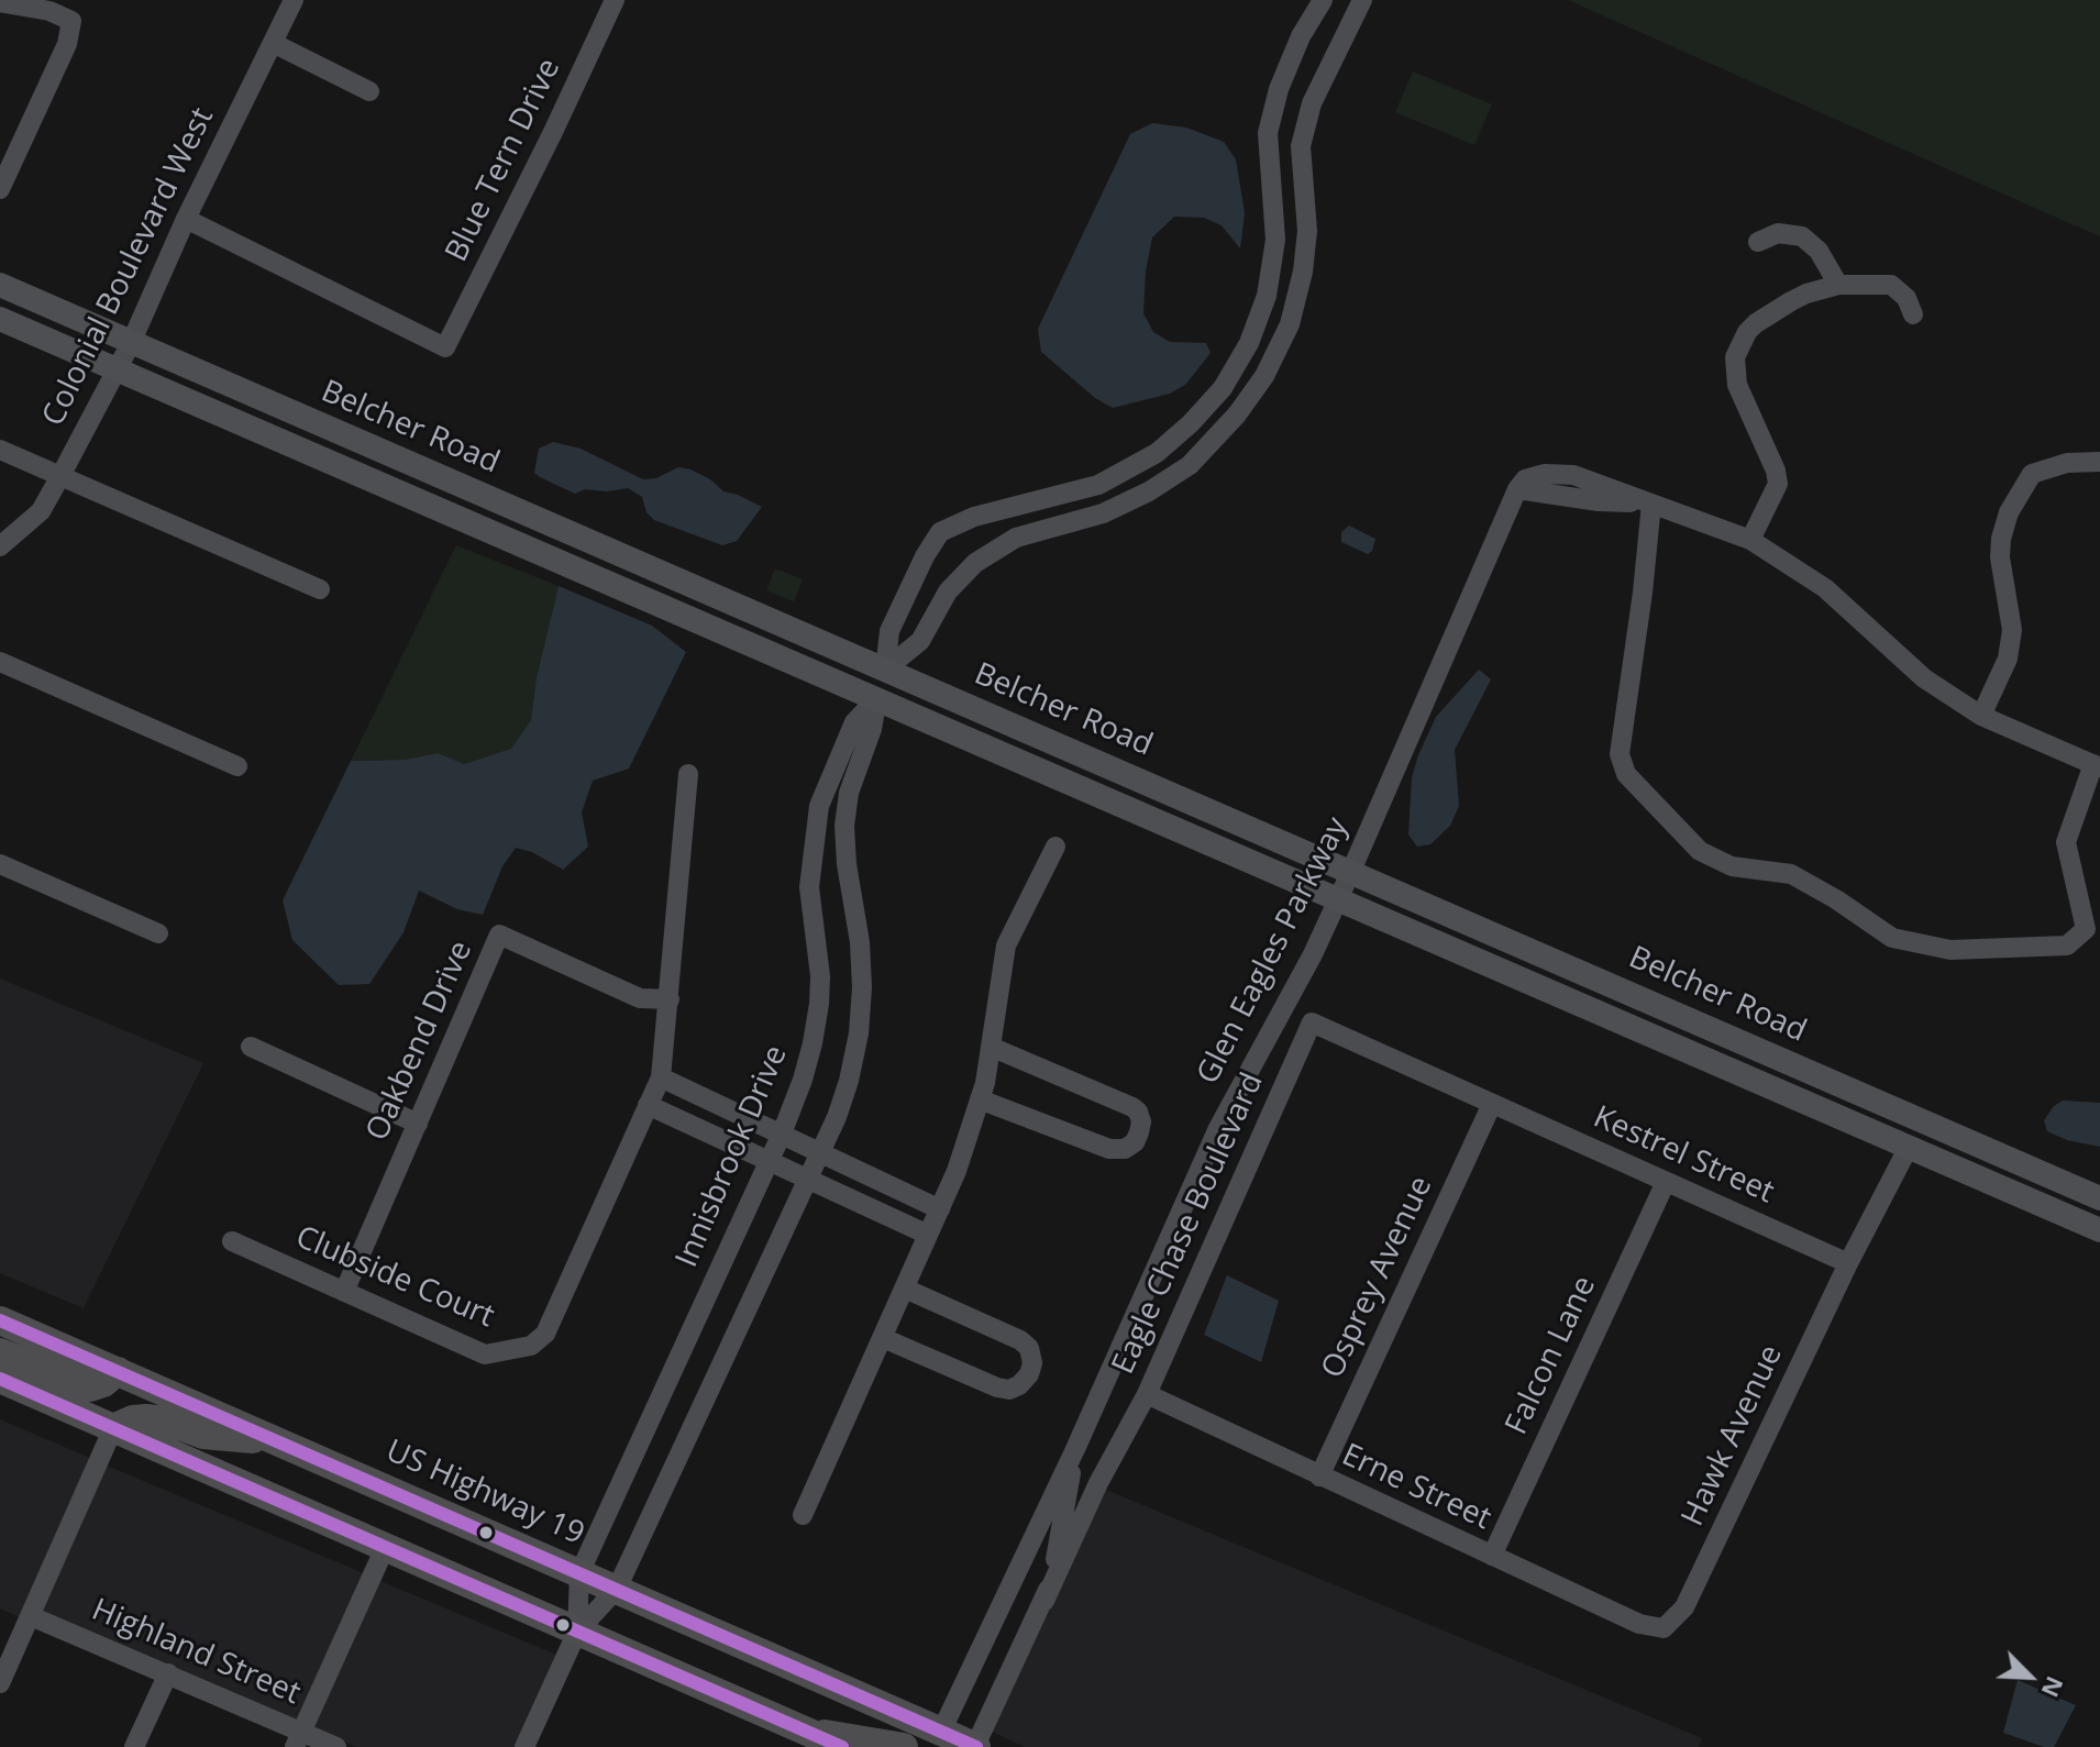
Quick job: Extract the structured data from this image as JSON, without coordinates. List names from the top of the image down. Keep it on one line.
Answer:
{"streets":{"highway":["US Highway 19"],"main road":["Belcher Road"],"street":["Blue Tern Drive","Colonial Boulevard West","Glen Eagles Parkway","Oakbend Drive","Kestrel Street","Innisbrook Drive","Eagle Chase Boulevard","Clubside Court","Osprey Avenue","Falcon Lane","Hawk Avenue","Erne Street","Highland Street"]},"crossings":[["Blue Tern Drive","Colonial Boulevard West"],["Colonial Boulevard West","Belcher Road"],["Belcher Road","Glen Eagles Parkway"],["Belcher Road","Innisbrook Drive"],["Belcher Road","Hawk Avenue"],["Glen Eagles Parkway","Eagle Chase Boulevard"],["Glen Eagles Parkway","US Highway 19"],["Oakbend Drive","Clubside Court"],["Kestrel Street","Eagle Chase Boulevard"],["Kestrel Street","Osprey Avenue"],["Kestrel Street","Falcon Lane"],["Kestrel Street","Hawk Avenue"],["Innisbrook Drive","US Highway 19"],["Eagle Chase Boulevard","Osprey Avenue"],["Eagle Chase Boulevard","Erne Street"],["Osprey Avenue","Erne Street"],["Falcon Lane","Erne Street"],["Hawk Avenue","Erne Street"]],"north":"bottom right"}
